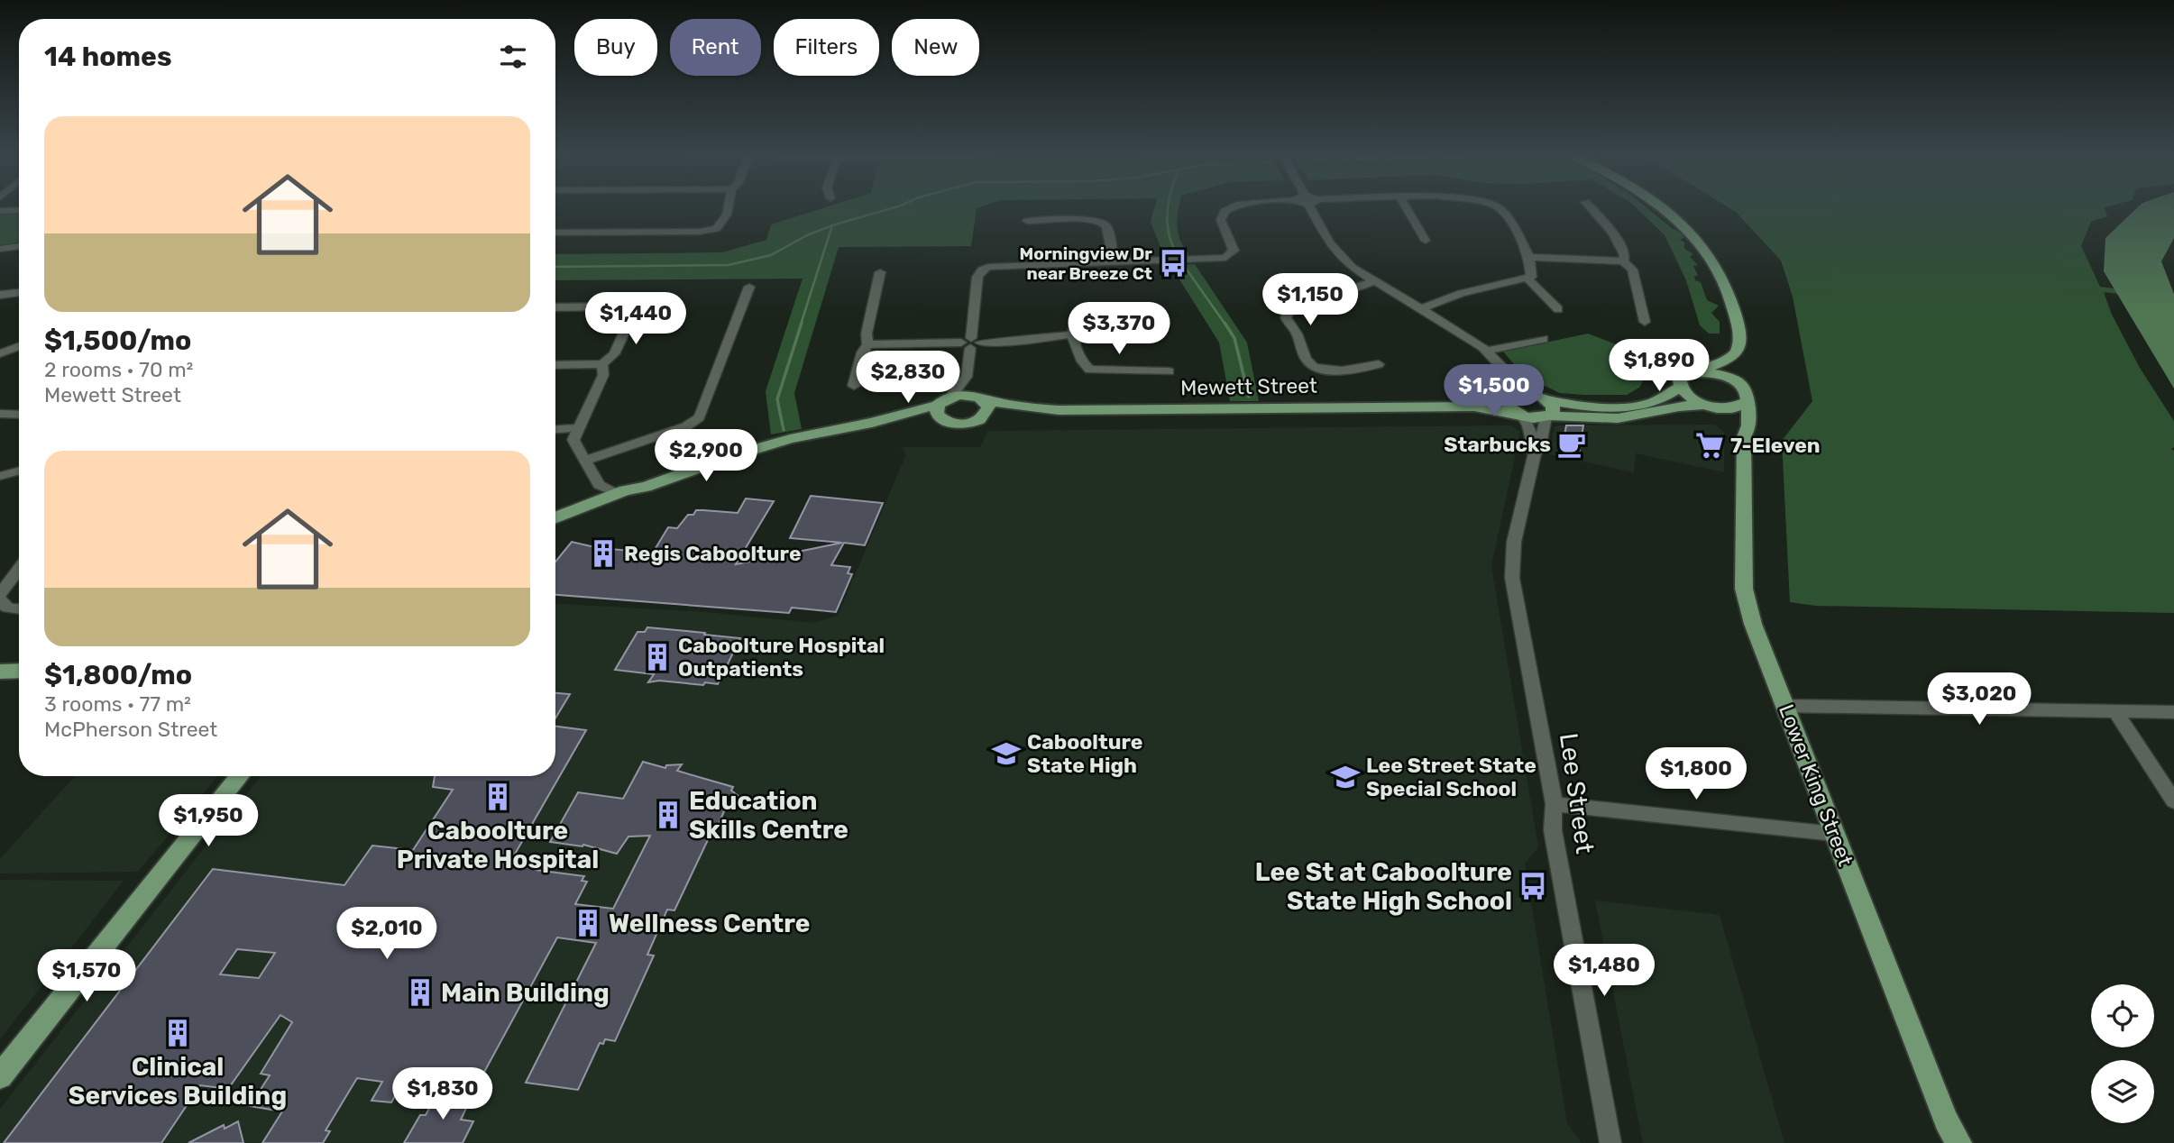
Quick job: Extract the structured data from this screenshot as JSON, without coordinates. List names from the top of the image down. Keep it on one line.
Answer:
{"streets":{"main road":["Mewett Street","Lower King Street"],"street":["Lee Street"]},"crossings":[["Mewett Street","Lee Street"]],"places":{"bus stop":["Morningview Dr near Breeze Ct","Lee St at Caboolture State High School"],"cafe":["Starbucks"],"supermarket":["7-Eleven"],"building":["Regis Caboolture","Caboolture Hospital Outpatients","Caboolture Private Hospital","Education Skills Centre","Wellness Centre","Main Building","Clinical Services Building"],"school or university":["Caboolture State High","Lee Street State Special School"]},"page":{"chip":["Buy","Rent","Filters","New"],"heading":"14 homes","list":[{"name":"$1,500/mo","note":"2 rooms · 70 m² · Mewett Street"},{"name":"$1,800/mo","note":"3 rooms · 77 m² · McPherson Street"}],"price":["$1,150","$1,440","$3,370","$1,890","$2,830","$1,500","$2,900","$3,020","$1,800","$1,950","$2,010","$1,480","$1,570","$1,830"]}}
